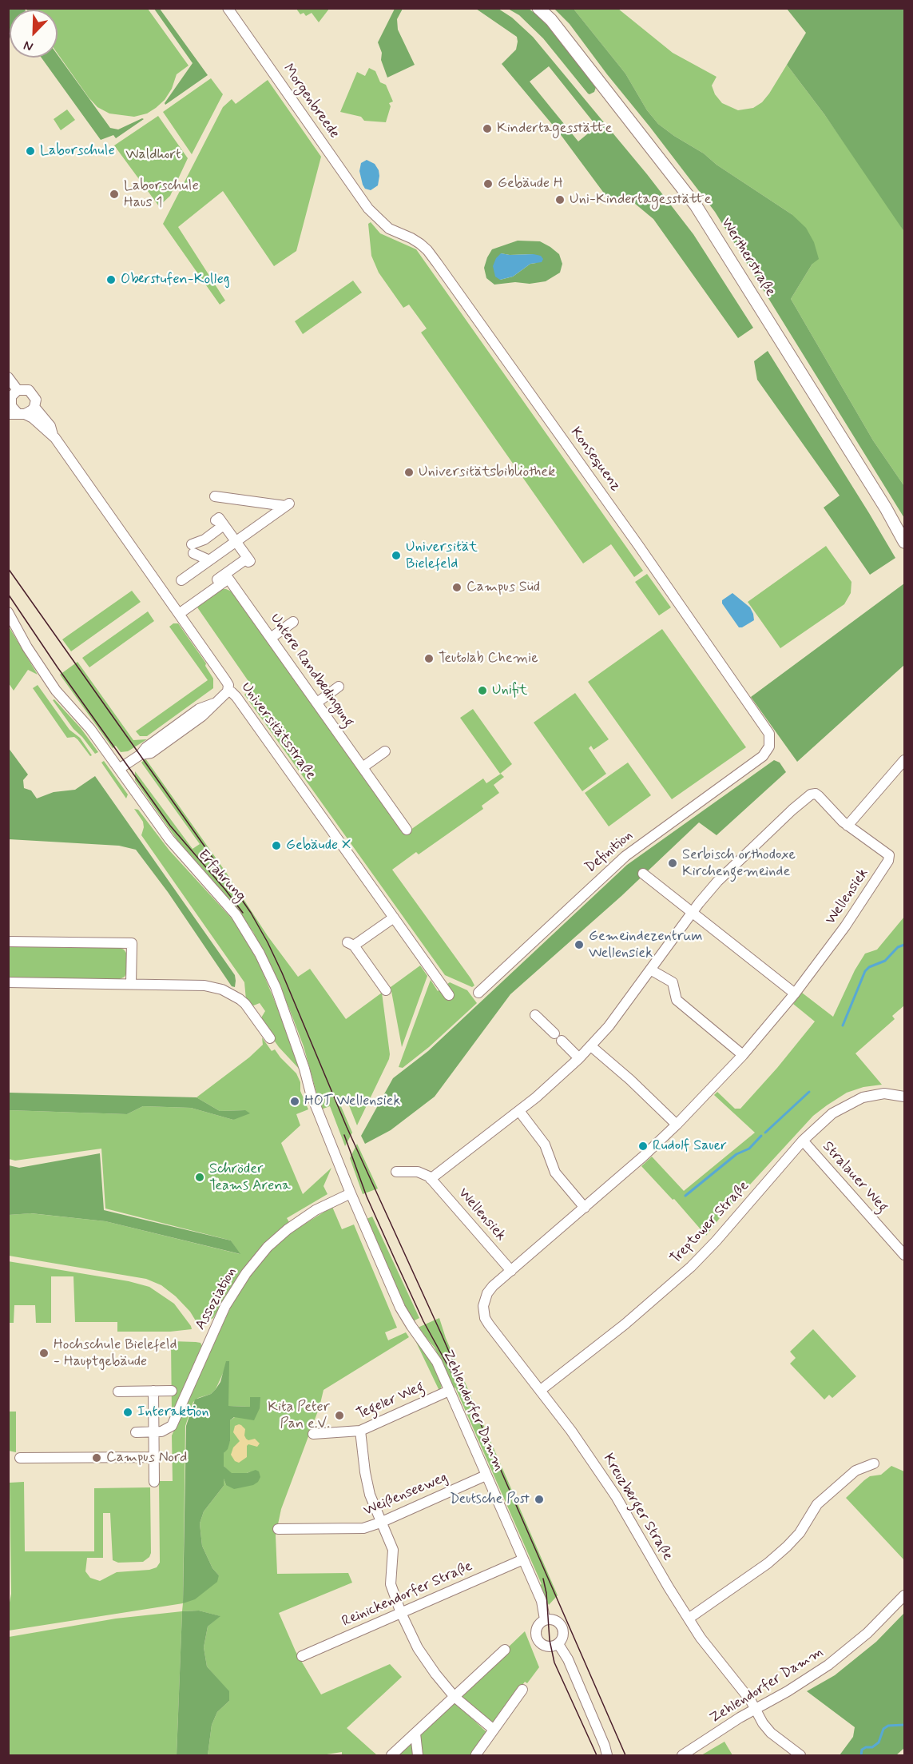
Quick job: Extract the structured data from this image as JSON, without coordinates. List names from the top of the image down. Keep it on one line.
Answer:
{"streets":{"main road":["Wertherstraße"],"street":["Morgenbreede","Konsequenz","Untere Randbedingung","Universitätsstraße","Definition","Erfahrung","Wellensiek","Stralauer Weg","Treptower Straße","Assoziation","Tegeler Weg","Zehlendorfer Damm","Weißenseeweg","Kreuzberger Straße","Reinickendorfer Straße"]},"crossings":[["Morgenbreede","Konsequenz"],["Konsequenz","Definition"],["Erfahrung","Assoziation"],["Erfahrung","Zehlendorfer Damm"],["Wellensiek","Kreuzberger Straße"],["Stralauer Weg","Treptower Straße"],["Treptower Straße","Kreuzberger Straße"],["Assoziation","Zehlendorfer Damm"],["Tegeler Weg","Zehlendorfer Damm"],["Zehlendorfer Damm","Weißenseeweg"],["Zehlendorfer Damm","Kreuzberger Straße"],["Zehlendorfer Damm","Reinickendorfer Straße"]],"parks":["Waldhort"],"places":["Kindertagesstätte","Laborschule","Gebäude H","Laborschule Haus 1","Uni-Kindertagesstätte","Oberstufen-Kolleg","Universitätsbibliothek","Universität Bielefeld","Campus Süd","Teutolab Chemie","Unifit","Gebäude X","Serbisch orthodoxe Kirchengemeinde","Gemeindezentrum Wellensiek","HOT Wellensiek","Rudolf Sauer","Schröder Teams Arena","Hochschule Bielefeld - Hauptgebäude","Interaktion","Kita Peter Pan e.V.","Campus Nord","Deutsche Post"],"north":"bottom left"}
